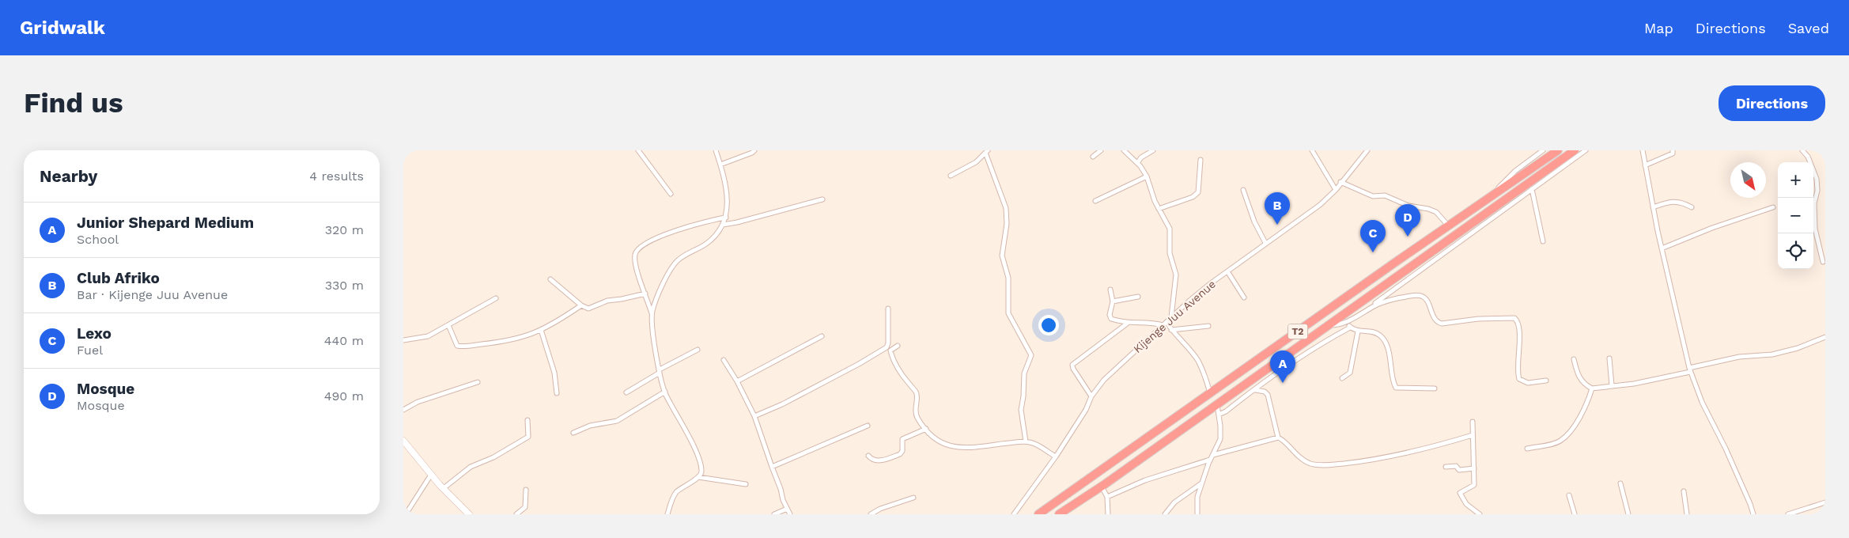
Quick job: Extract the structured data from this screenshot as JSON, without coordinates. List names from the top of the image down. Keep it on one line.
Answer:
{"streets":{"highway":["T2"],"street":["Kijenge Juu Avenue"]},"north":"bottom right","page":{"header":"Gridwalk","nav":["Map","Directions","Saved"],"buttons":"Directions","title":"Find us","heading":["Nearby","4 results"],"map_buttons":["+","−"],"pins":["B","D","C","A"],"list":[{"mark":"A","name":"Junior Shepard Medium","note":"School","value":"320 m"},{"mark":"B","name":"Club Afriko","note":"Bar · Kijenge Juu Avenue","value":"330 m"},{"mark":"C","name":"Lexo","note":"Fuel","value":"440 m"},{"mark":"D","name":"Mosque","note":"Mosque","value":"490 m"}]}}
